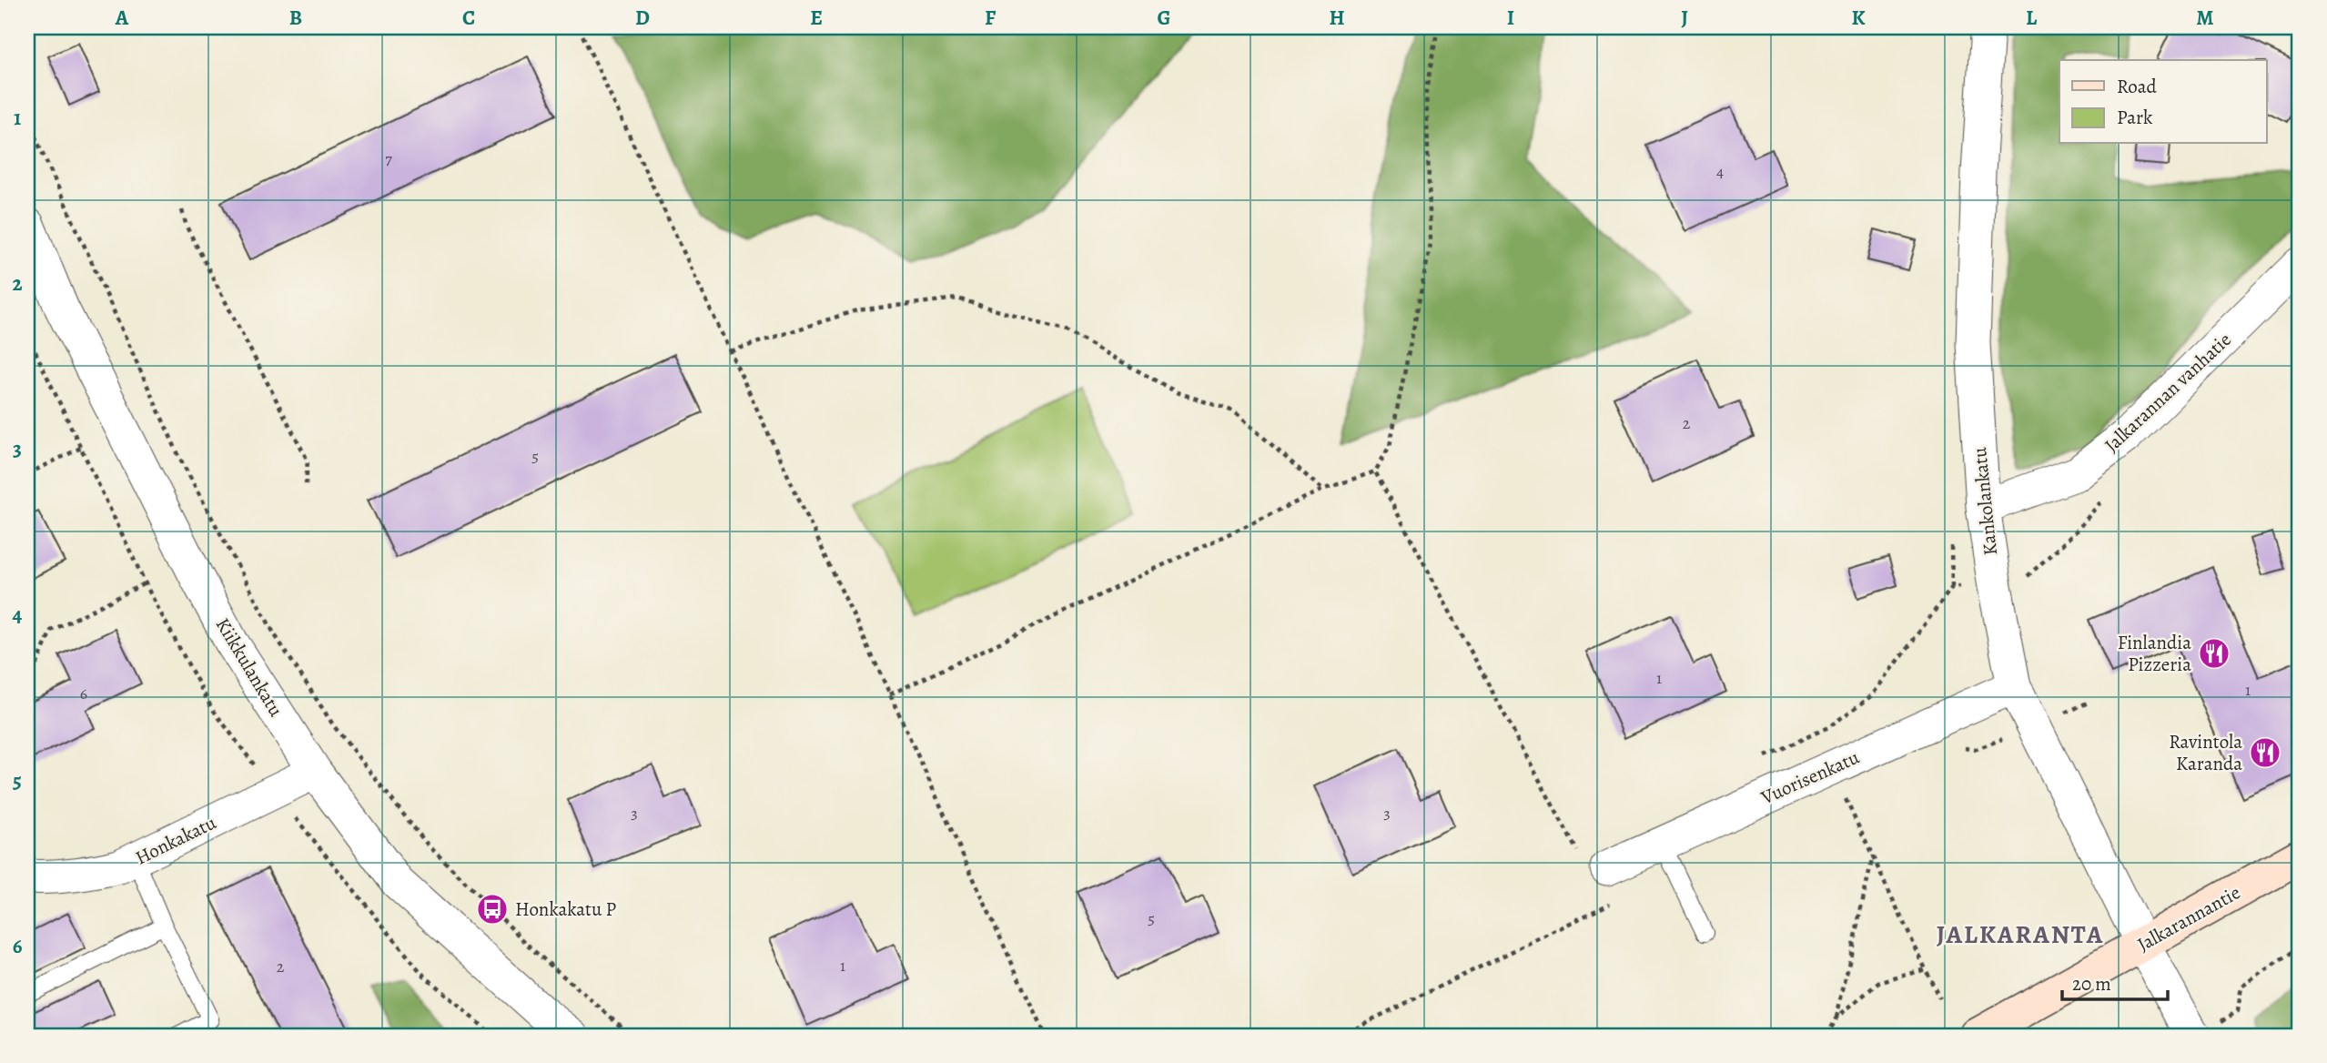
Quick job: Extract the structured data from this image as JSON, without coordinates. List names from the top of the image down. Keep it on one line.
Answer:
{"streets":{"main road":["Jalkarannantie"],"street":["Jalkarannan vanhatie","Kankolankatu","Kiikkulankatu","Vuorisenkatu","Honkakatu"]},"crossings":[["Jalkarannan vanhatie","Kankolankatu"],["Kankolankatu","Vuorisenkatu"],["Kankolankatu","Jalkarannantie"],["Kiikkulankatu","Honkakatu"]],"districts":["JALKARANTA"],"places":{"restaurant":["Finlandia Pizzeria","Ravintola Karanda"],"bus stop":["Honkakatu P"]},"house_numbers":["7","4","2","5","1","1","6","3","3","5","1","2"],"legend":["Road","Park"],"scale_bar":"20 m","grid":{"columns":["A","B","C","D","E","F","G","H","I","J","K","L","M"],"rows":["1","2","3","4","5","6"]}}
